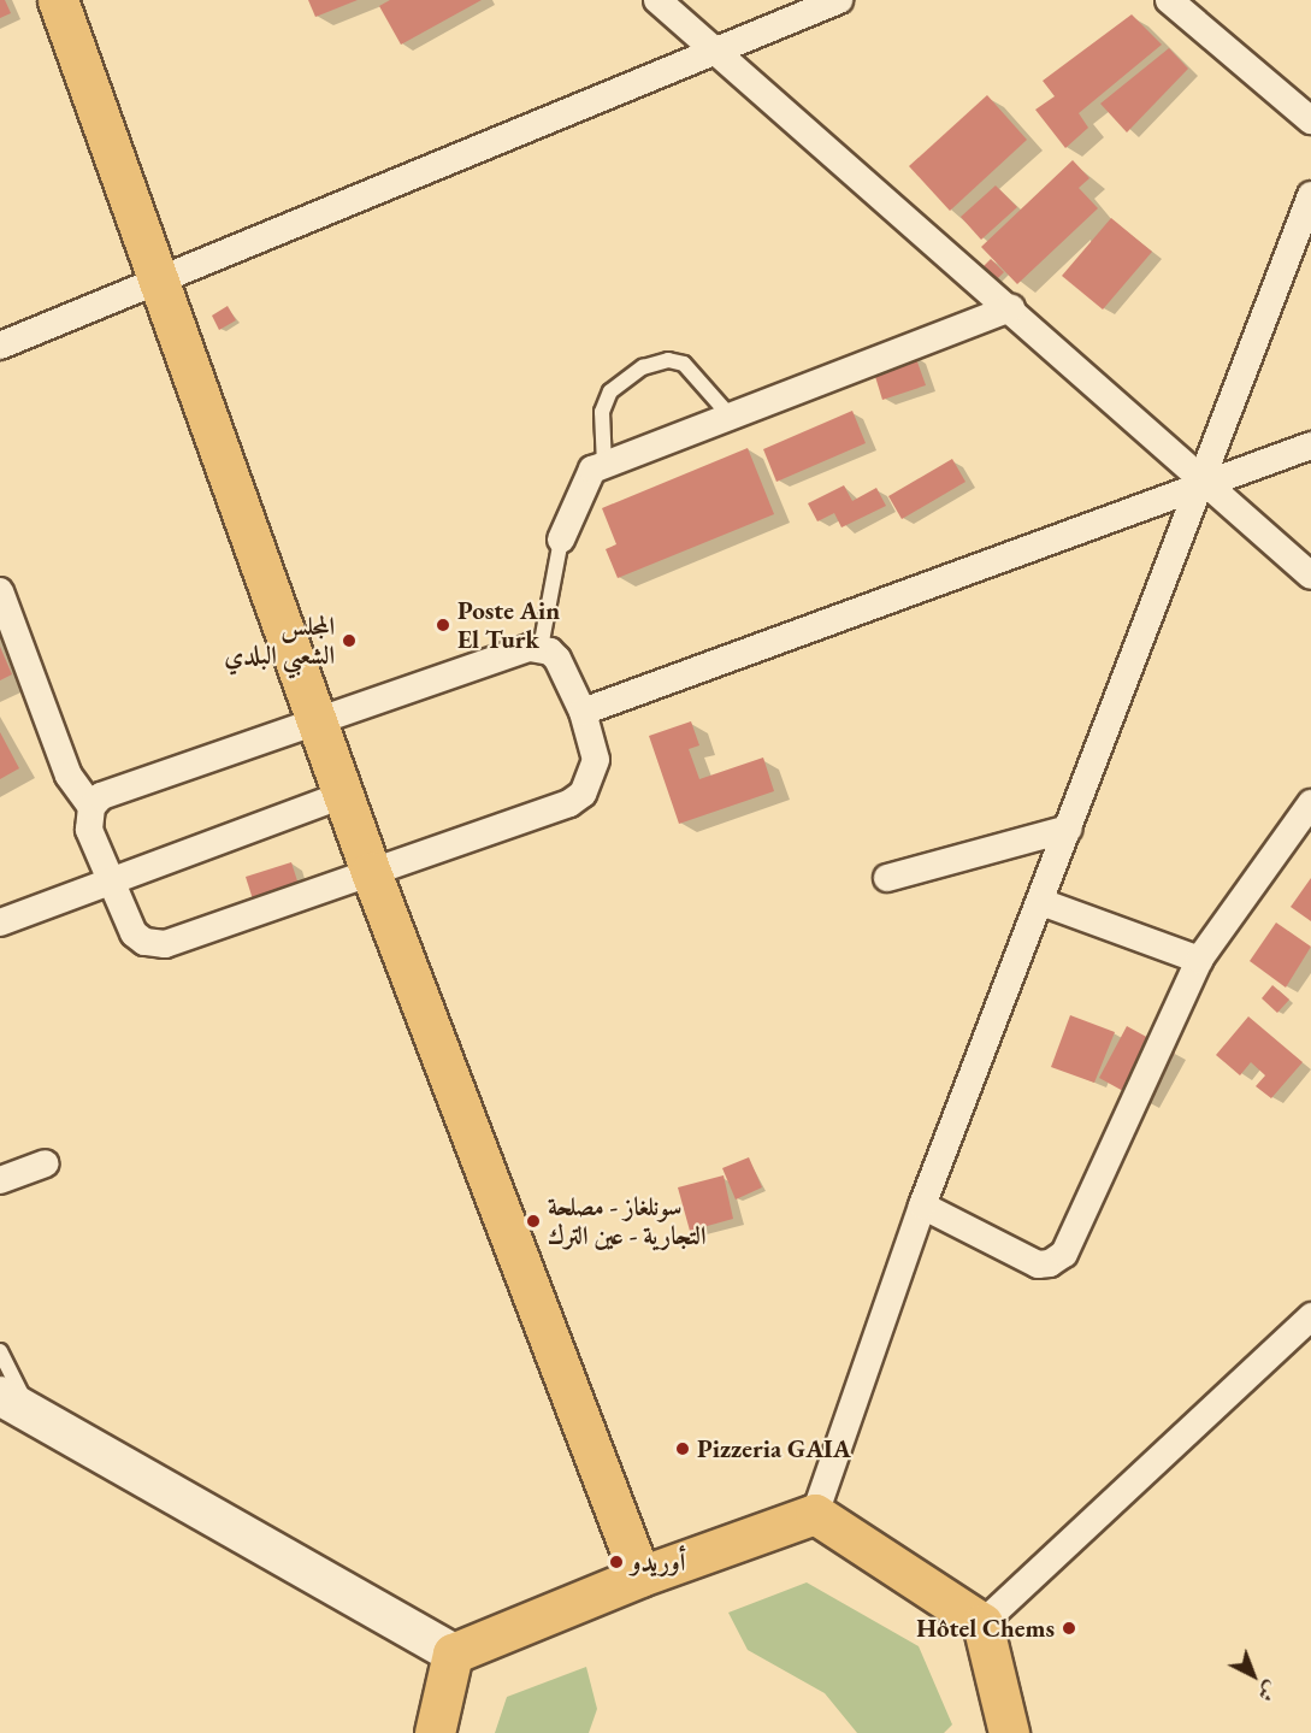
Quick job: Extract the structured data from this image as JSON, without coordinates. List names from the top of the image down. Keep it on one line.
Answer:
{"places":["Poste Ain El Turk","المجلس الشعبي البلدي","سونلغاز - مصلحة التجارية - عين الترك","Pizzeria GAIA","أوريدو","Hôtel Chems"],"north":"bottom right"}
